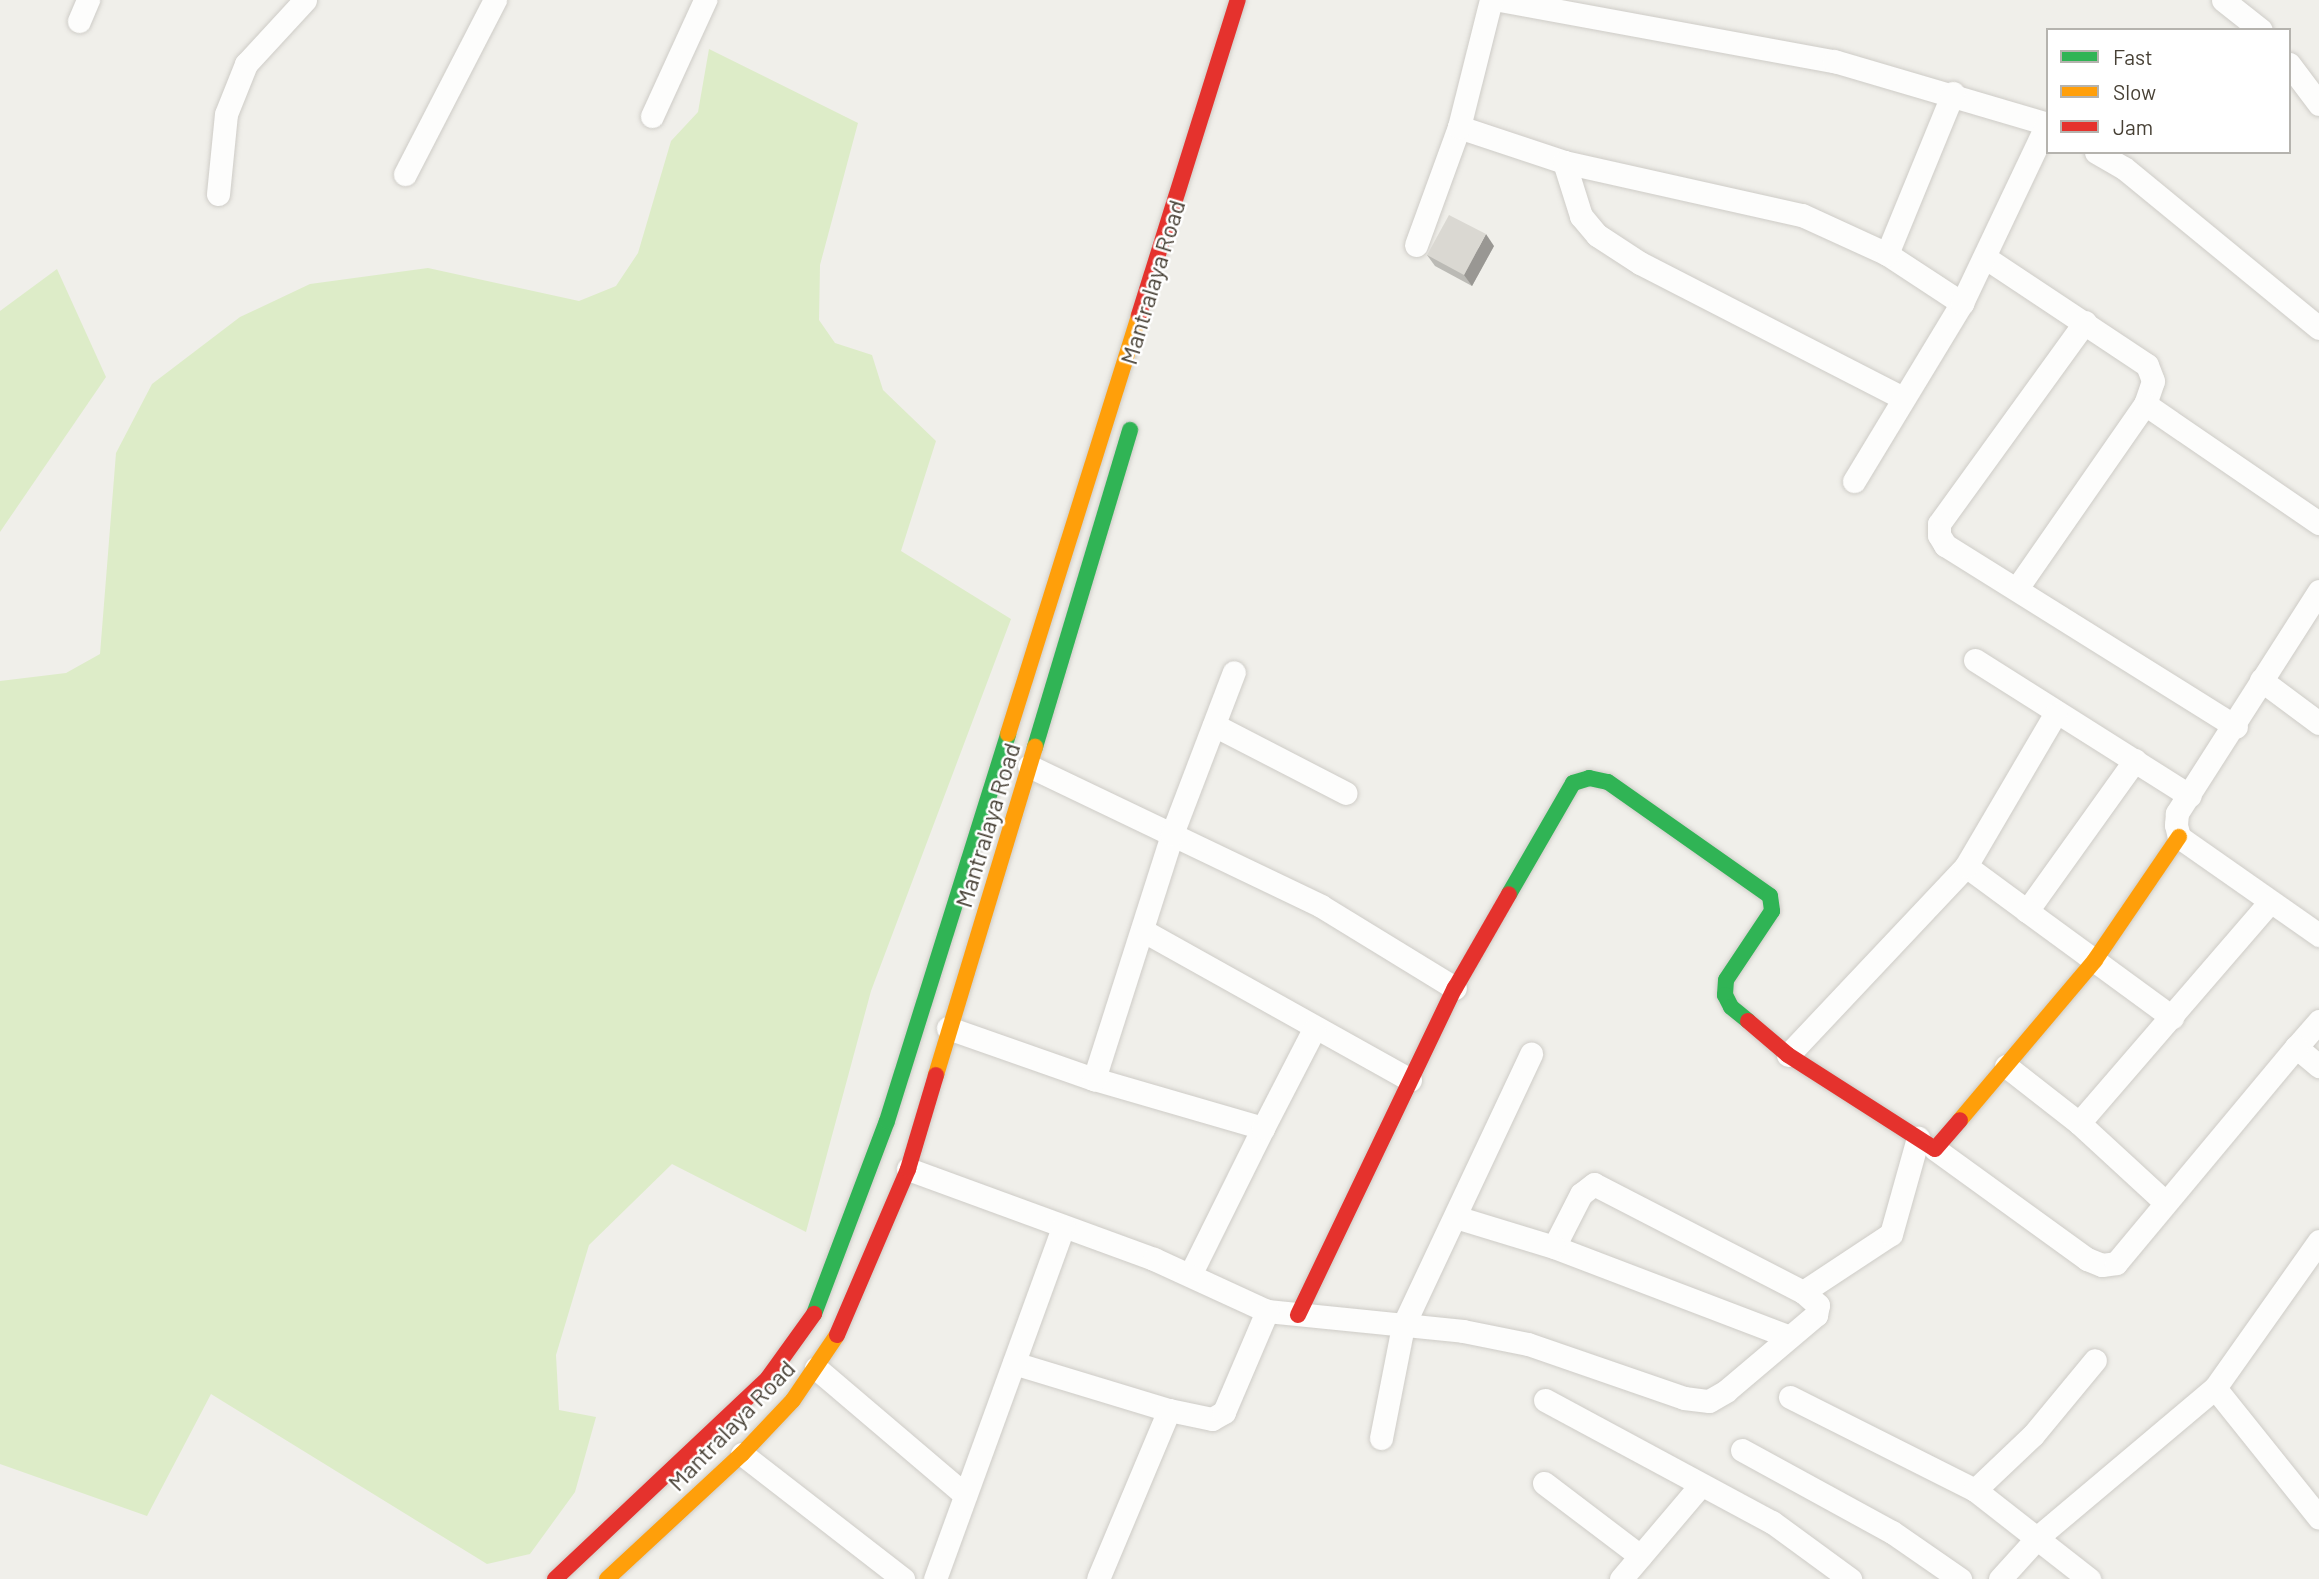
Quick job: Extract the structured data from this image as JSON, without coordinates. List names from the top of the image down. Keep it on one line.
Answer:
{"streets":{"main road":["Mantralaya Road"]},"legend":["Fast","Slow","Jam"]}
